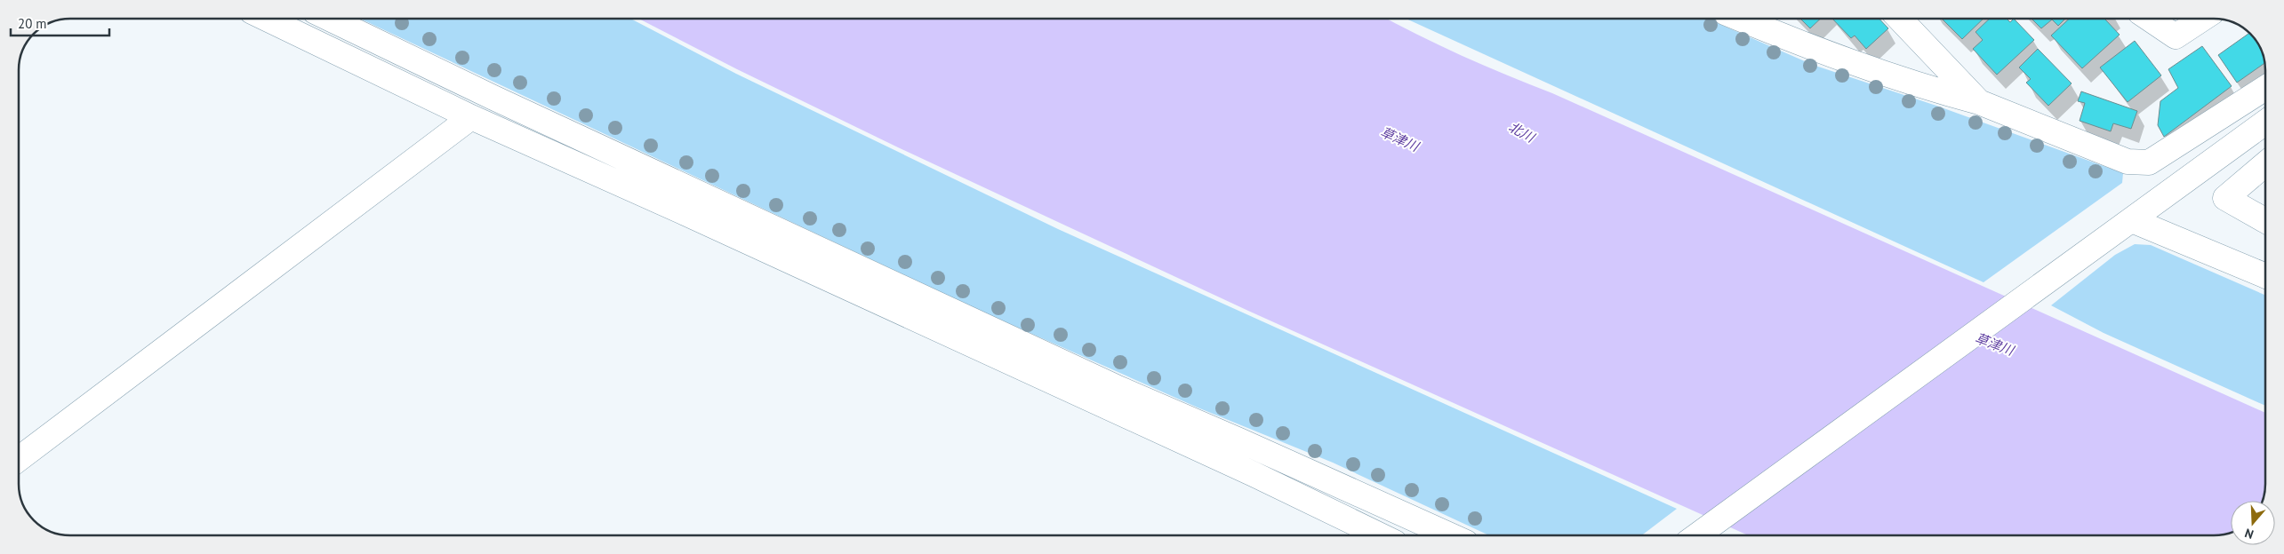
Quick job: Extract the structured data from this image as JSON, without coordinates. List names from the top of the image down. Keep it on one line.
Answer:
{"water":["北川","草津川"],"scale_bar":"20 m","north":"bottom"}
